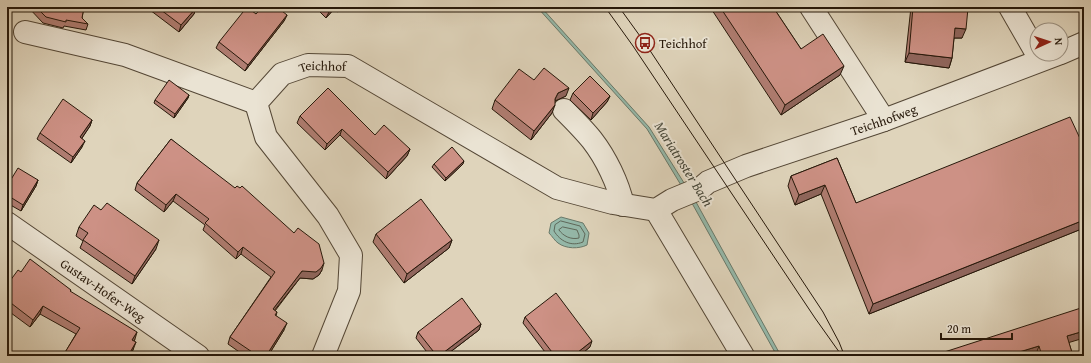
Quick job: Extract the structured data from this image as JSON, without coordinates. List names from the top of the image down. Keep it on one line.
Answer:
{"streets":{"street":["Teichhof","Teichhofweg","Gustav-Hofer-Weg"]},"crossings":[["Teichhof","Teichhofweg"]],"water":["Mariatroster Bach"],"places":{"bus stop":["Teichhof"]},"scale_bar":"20 m","north":"right"}
